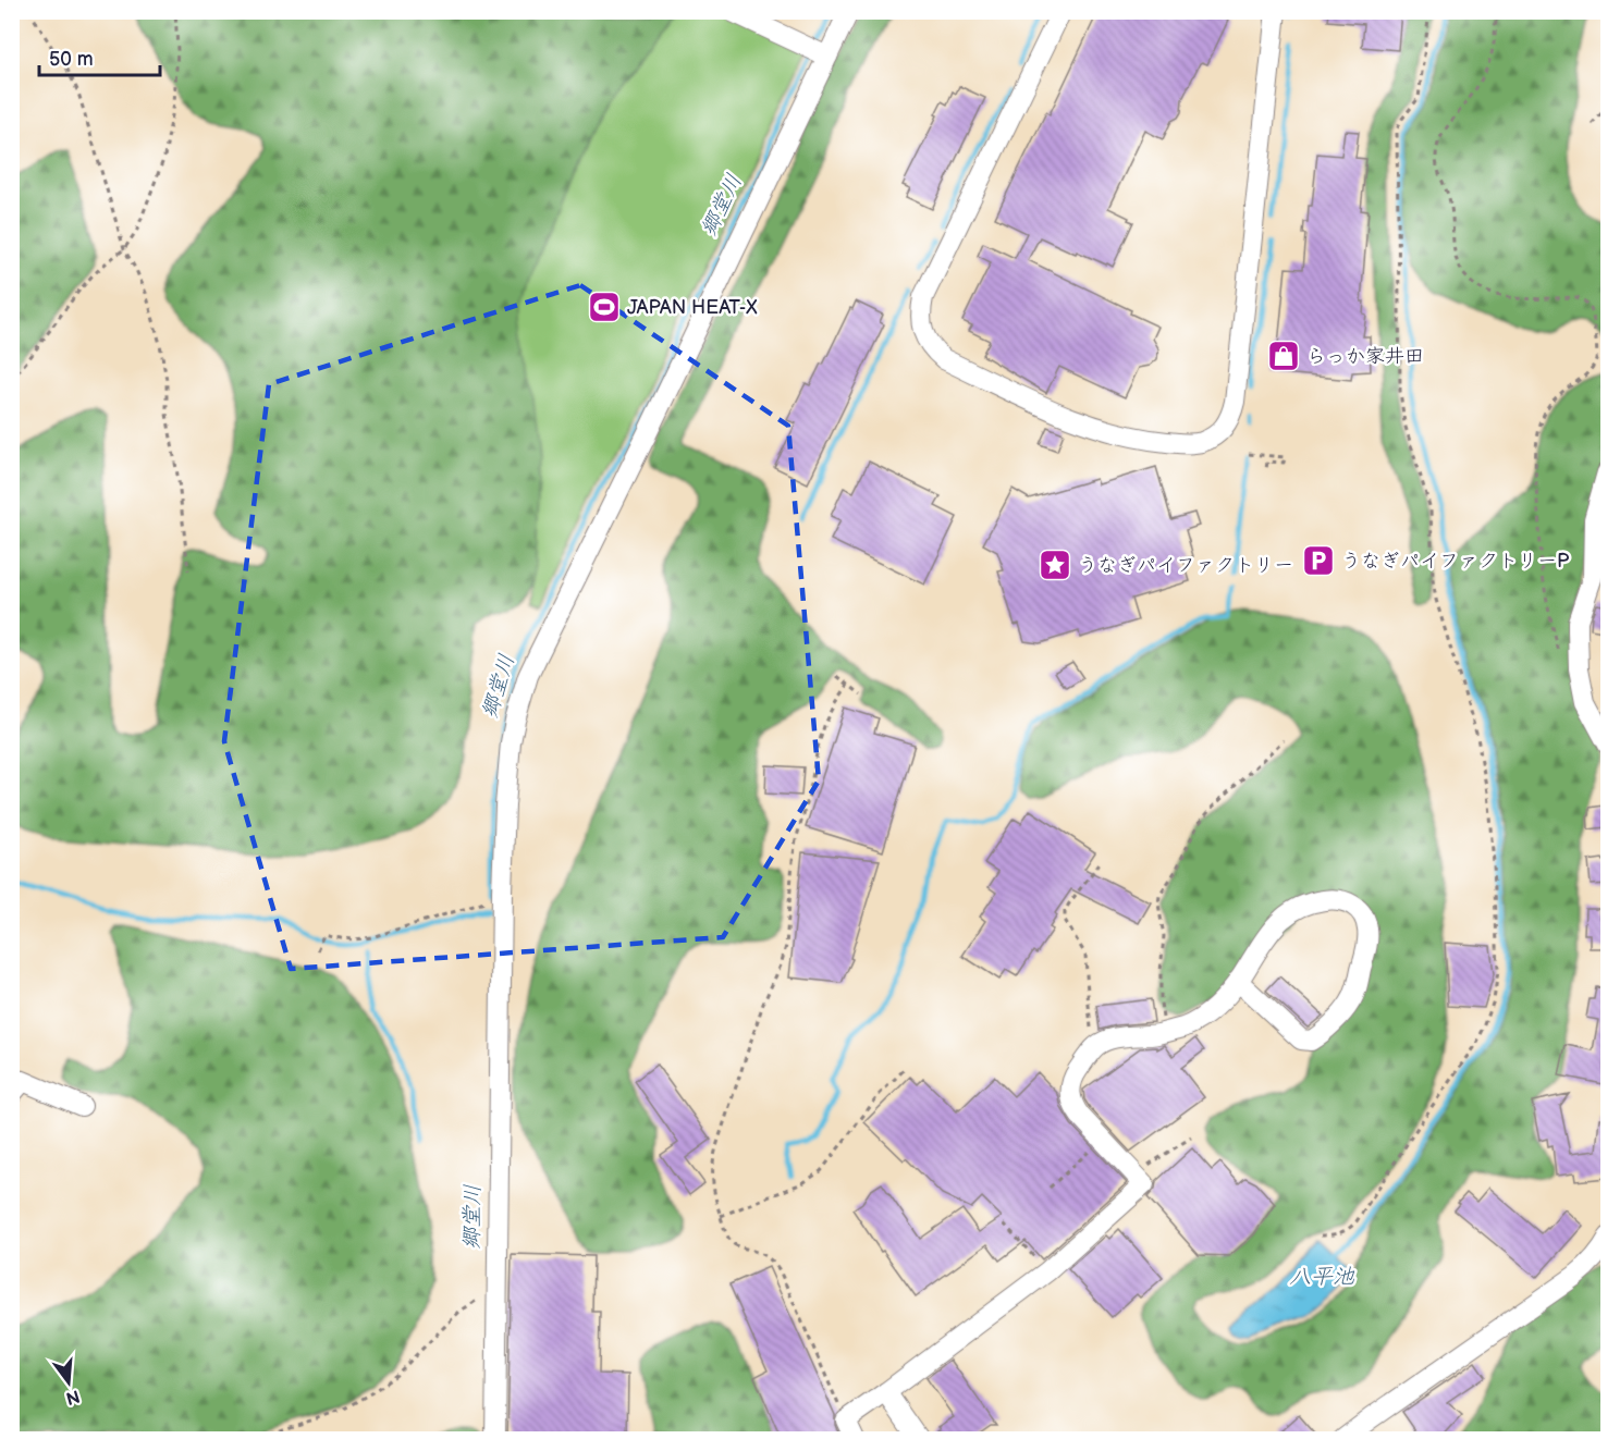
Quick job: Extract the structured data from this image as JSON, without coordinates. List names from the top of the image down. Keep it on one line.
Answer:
{"water":["郷堂川","八平池"],"places":{"sports":["JAPAN HEAT-X"],"shop":["らっか家井田"],"parking":["うなぎパイファクトリーP"],"place":["うなぎパイファクトリー"]},"scale_bar":"50 m","north":"bottom"}
